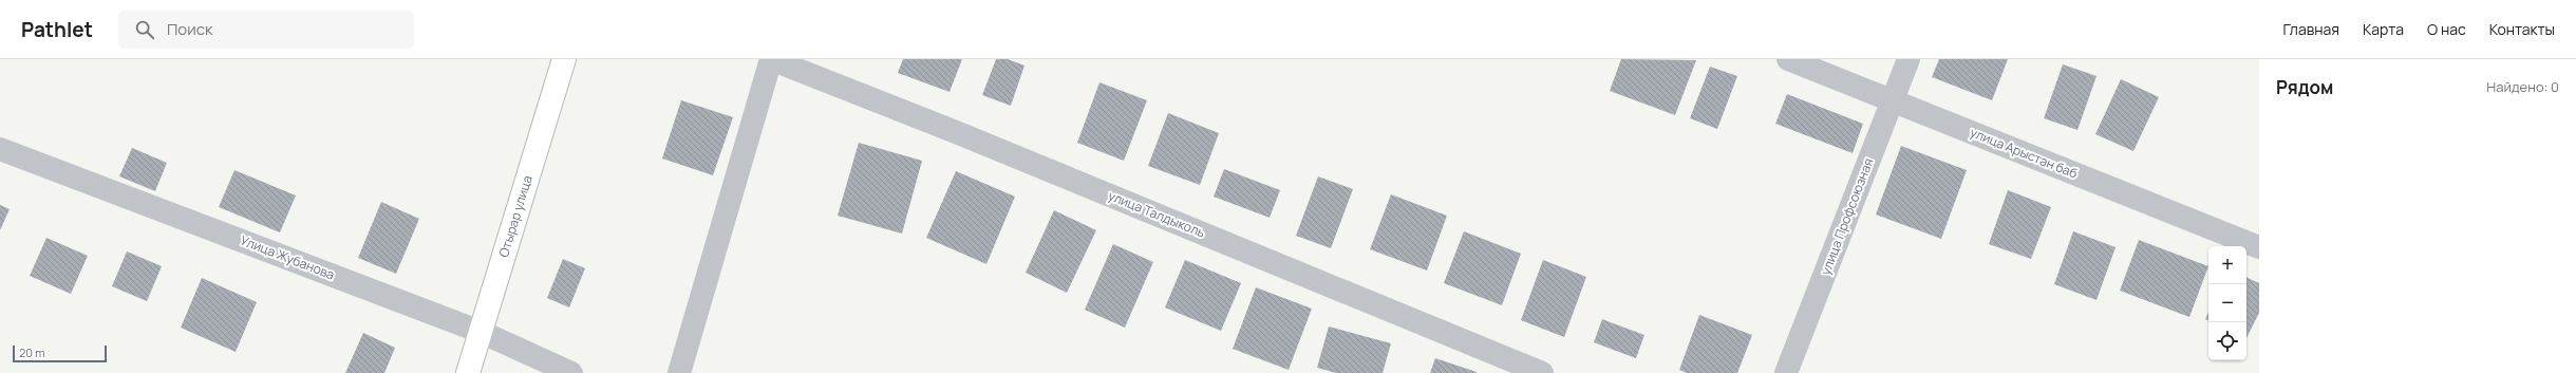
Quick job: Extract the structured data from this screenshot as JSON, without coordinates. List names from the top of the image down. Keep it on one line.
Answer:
{"streets":{"street":["улица Арыстан баб","улица Талдыколь","Отырар улица","улица Профсоюзная","Улица Жубанова"]},"crossings":[["улица Арыстан баб","улица Профсоюзная"],["Отырар улица","Улица Жубанова"]],"scale_bar":"20 m","page":{"header":"Pathlet","search":"Поиск","nav":["Главная","Карта","О нас","Контакты"],"heading":["Рядом","Найдено: 0"],"map_buttons":["+","−"],"scale":"20 m"}}
